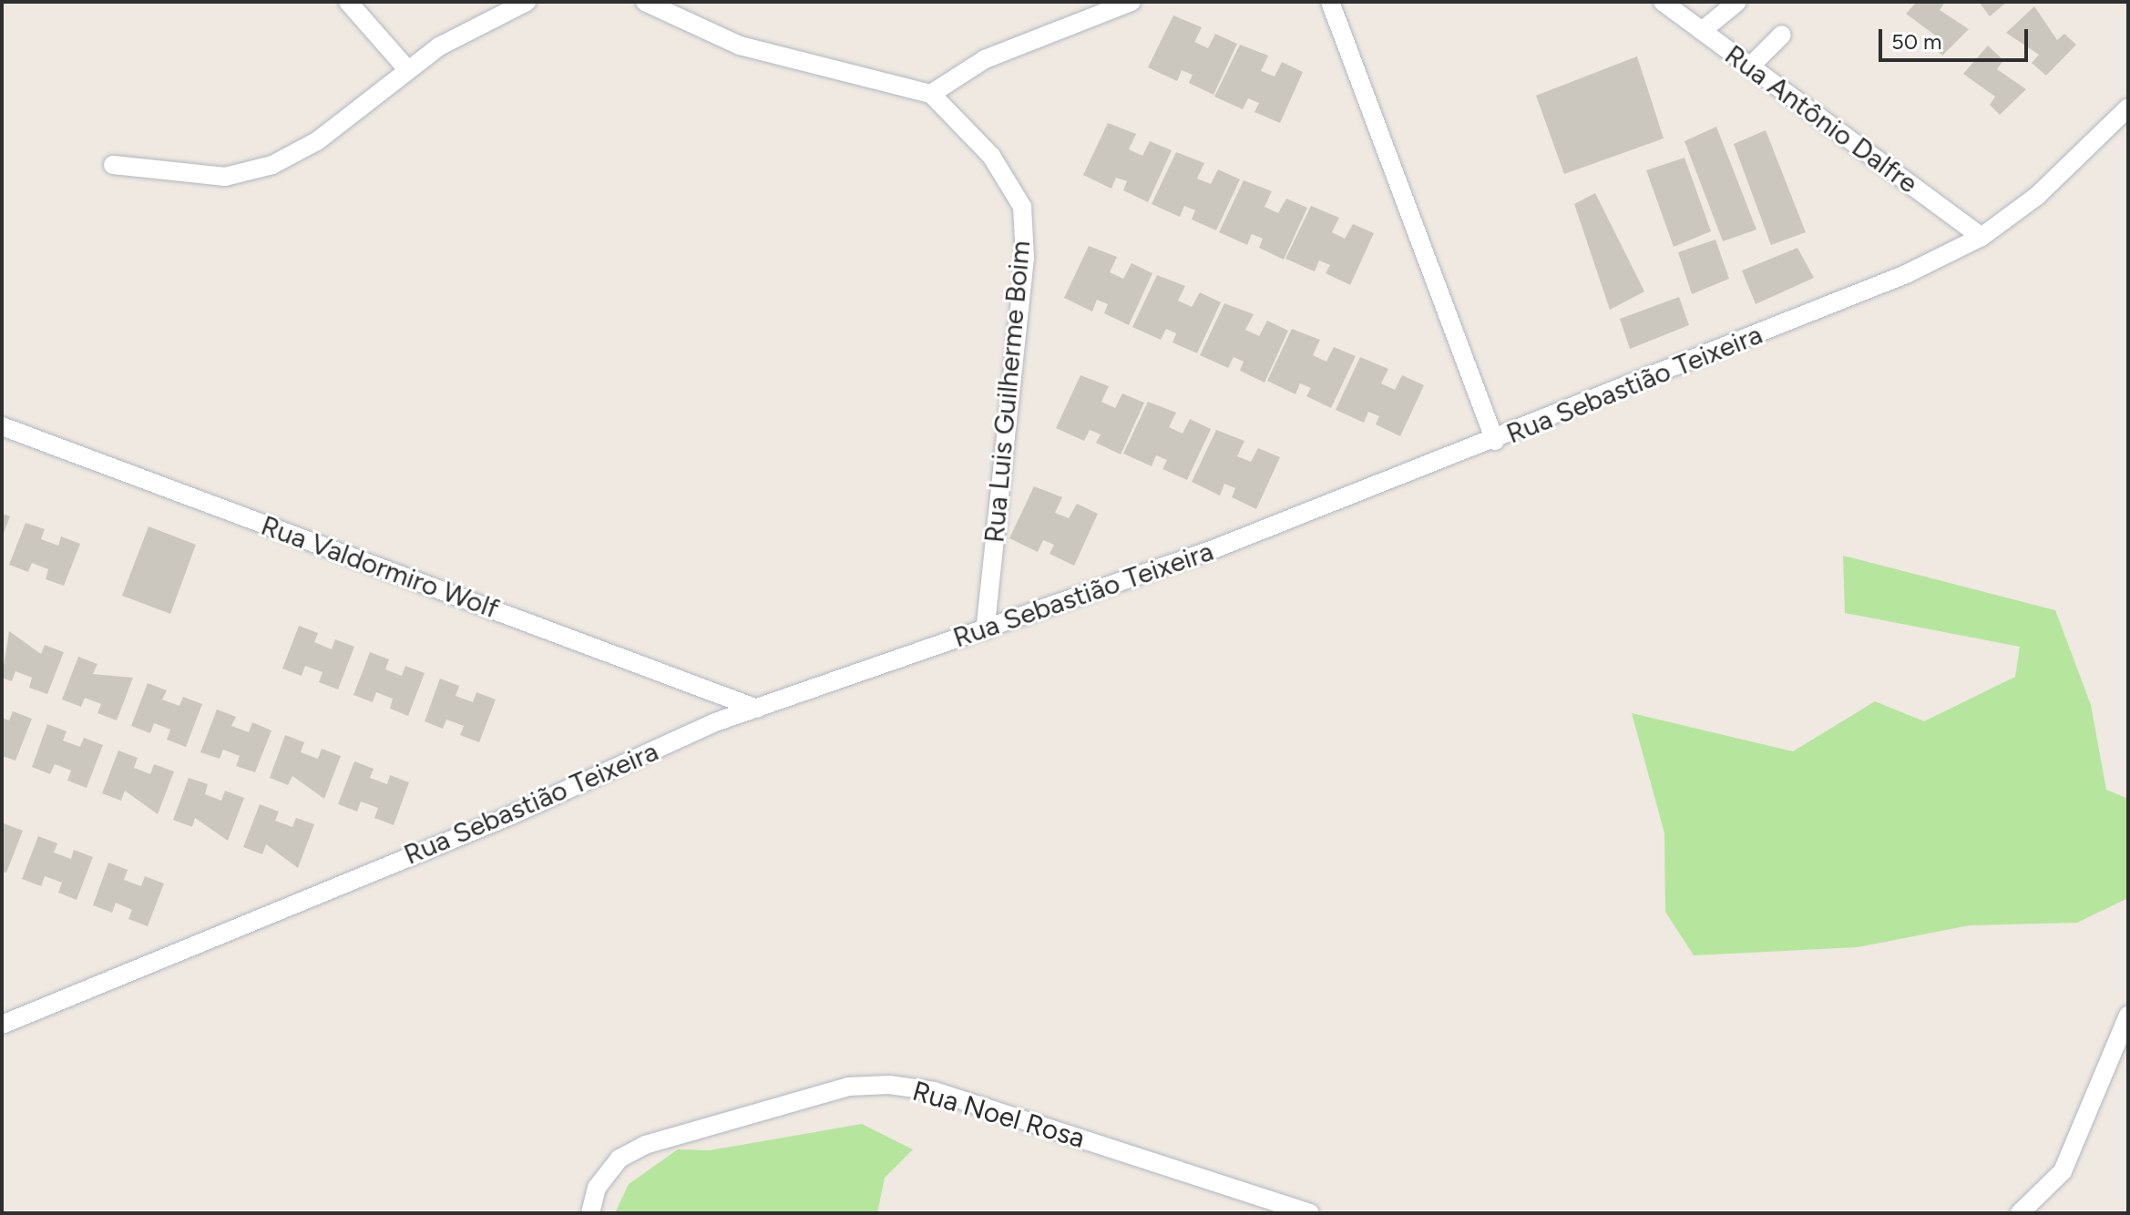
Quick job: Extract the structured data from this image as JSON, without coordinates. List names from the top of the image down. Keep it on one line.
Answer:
{"streets":{"street":["Rua Antônio Dalfre","Rua Sebastião Teixeira","Rua Luis Guilherme Boim","Rua Valdormiro Wolf","Rua Noel Rosa"]},"crossings":[["Rua Antônio Dalfre","Rua Sebastião Teixeira"],["Rua Sebastião Teixeira","Rua Luis Guilherme Boim"],["Rua Sebastião Teixeira","Rua Valdormiro Wolf"]],"scale_bar":"50 m"}
